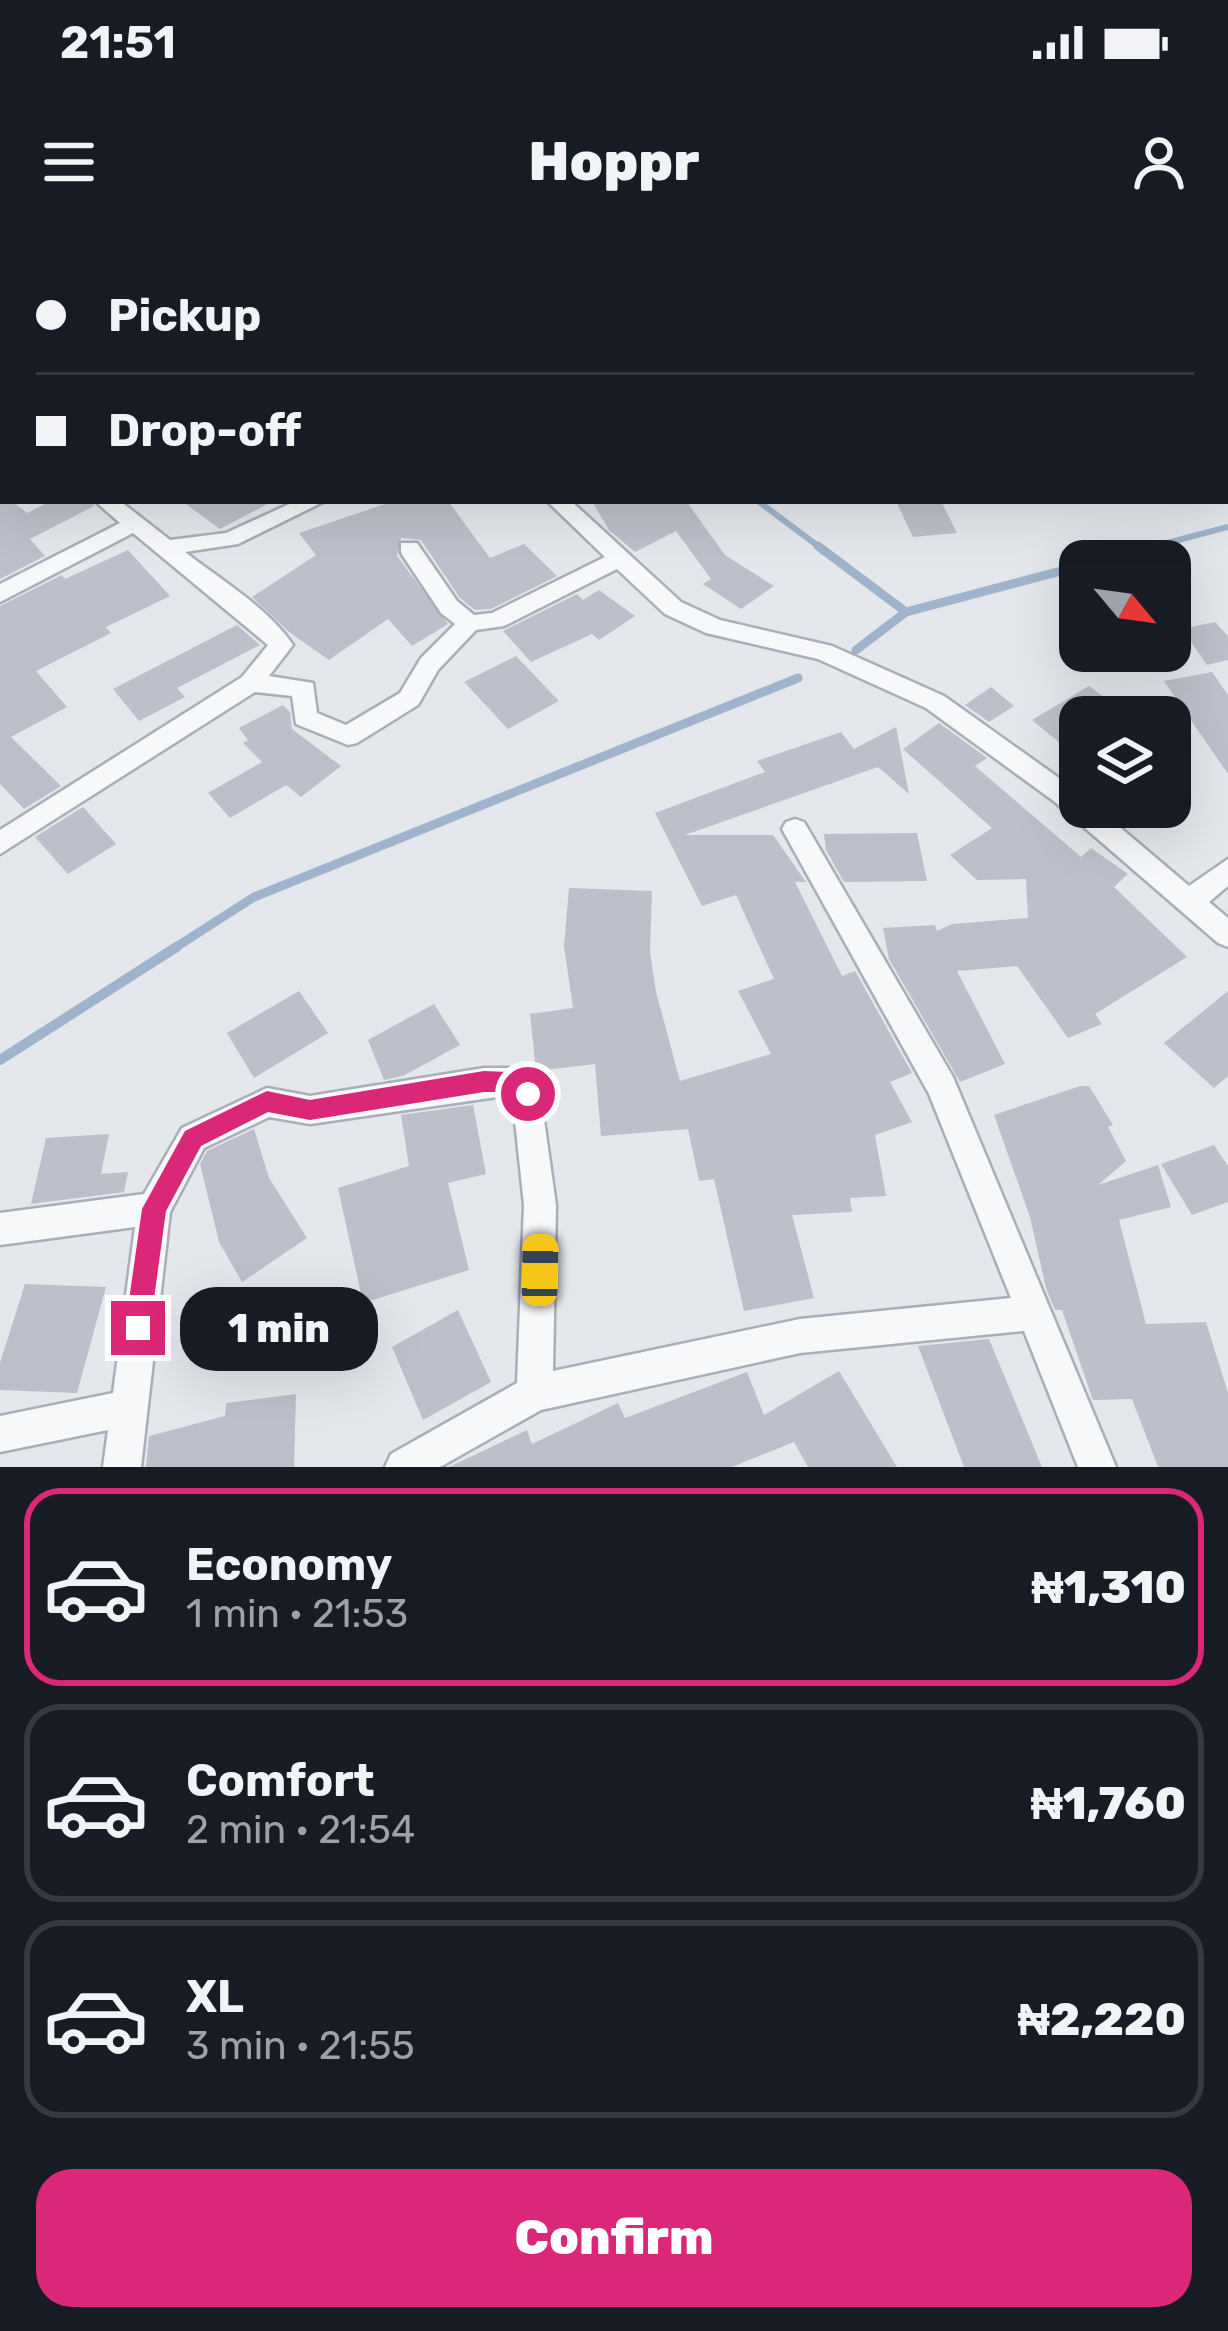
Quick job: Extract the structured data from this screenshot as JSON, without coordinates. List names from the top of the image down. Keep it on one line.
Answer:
{"north":"bottom right","page":{"status":"21:51","header":"Hoppr","banner":["Pickup","Drop-off"],"bubble":"1 min","list":[{"name":"Economy","note":"1 min · 21:53","value":"₦1,310"},{"name":"Comfort","note":"2 min · 21:54","value":"₦1,760"},{"name":"XL","note":"3 min · 21:55","value":"₦2,220"}],"buttons":"Confirm"}}
